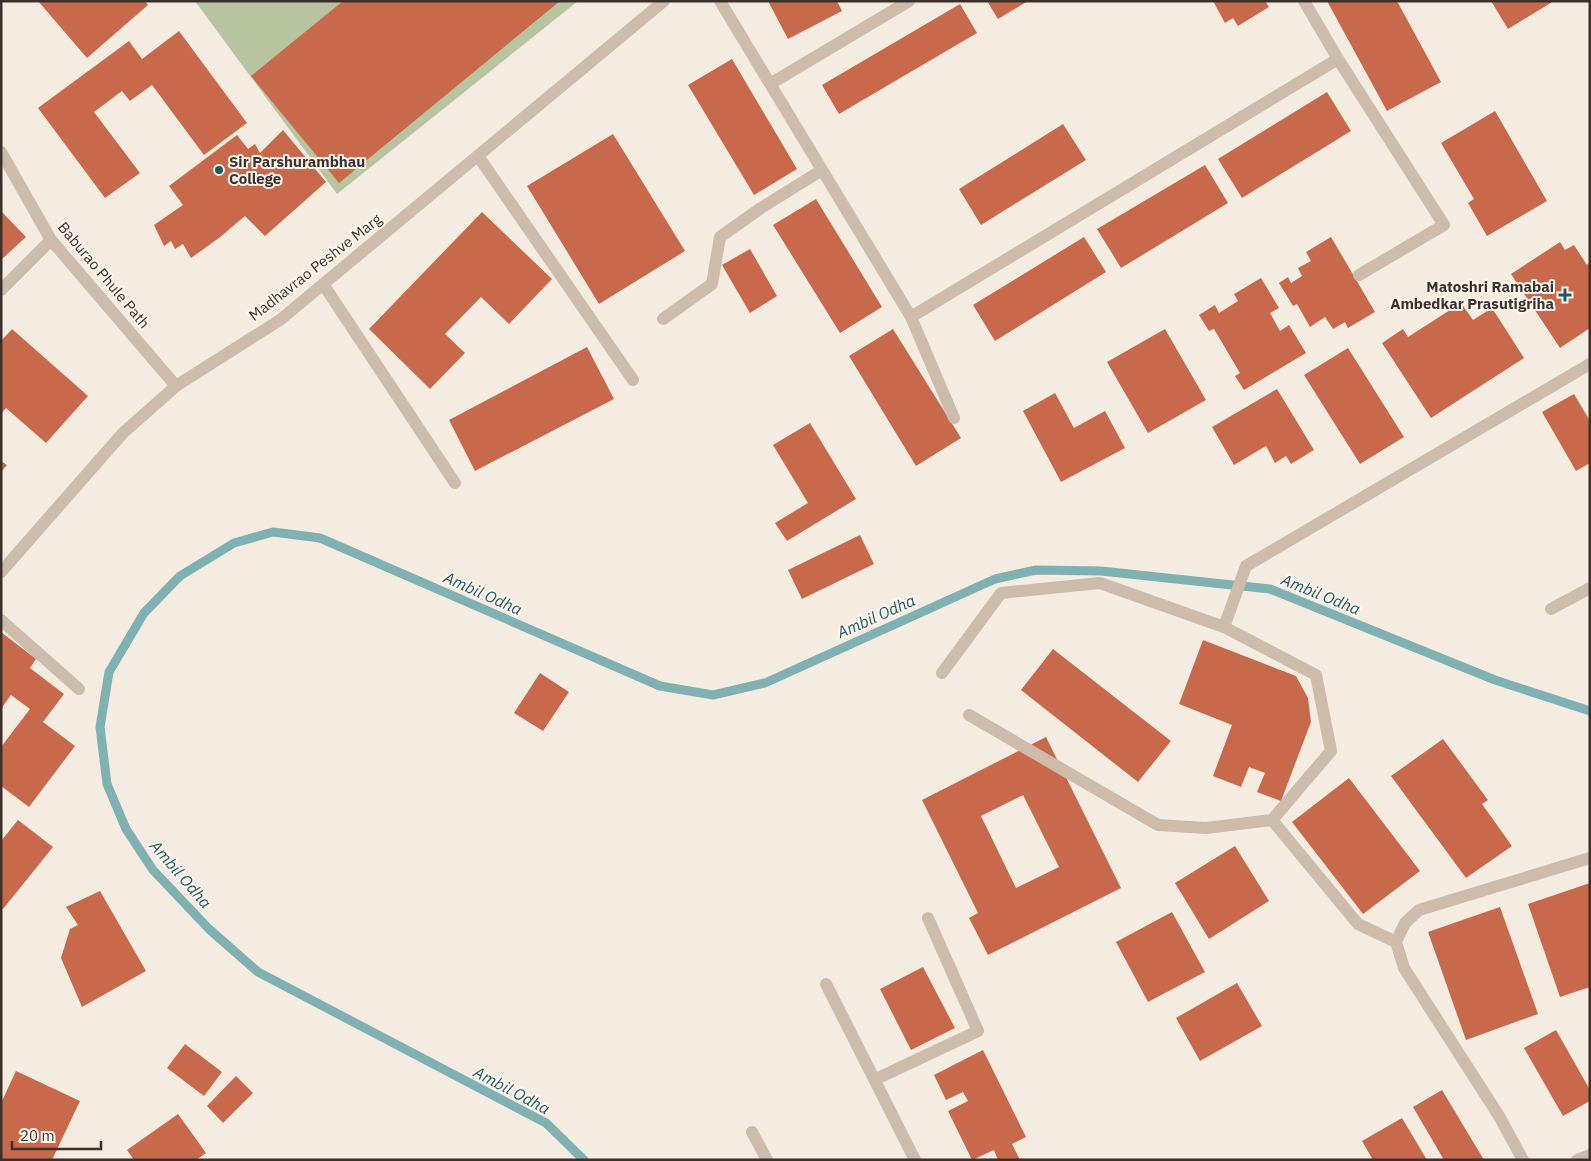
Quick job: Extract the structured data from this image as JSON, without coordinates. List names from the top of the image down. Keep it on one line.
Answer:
{"streets":{"street":["Madhavrao Peshve Marg","Baburao Phule Path"]},"crossings":[["Madhavrao Peshve Marg","Baburao Phule Path"]],"water":["Ambil Odha"],"places":{"other":["Sir Parshurambhau College"],"health":["Matoshri Ramabai Ambedkar Prasutigriha"]},"scale_bar":"20 m"}
